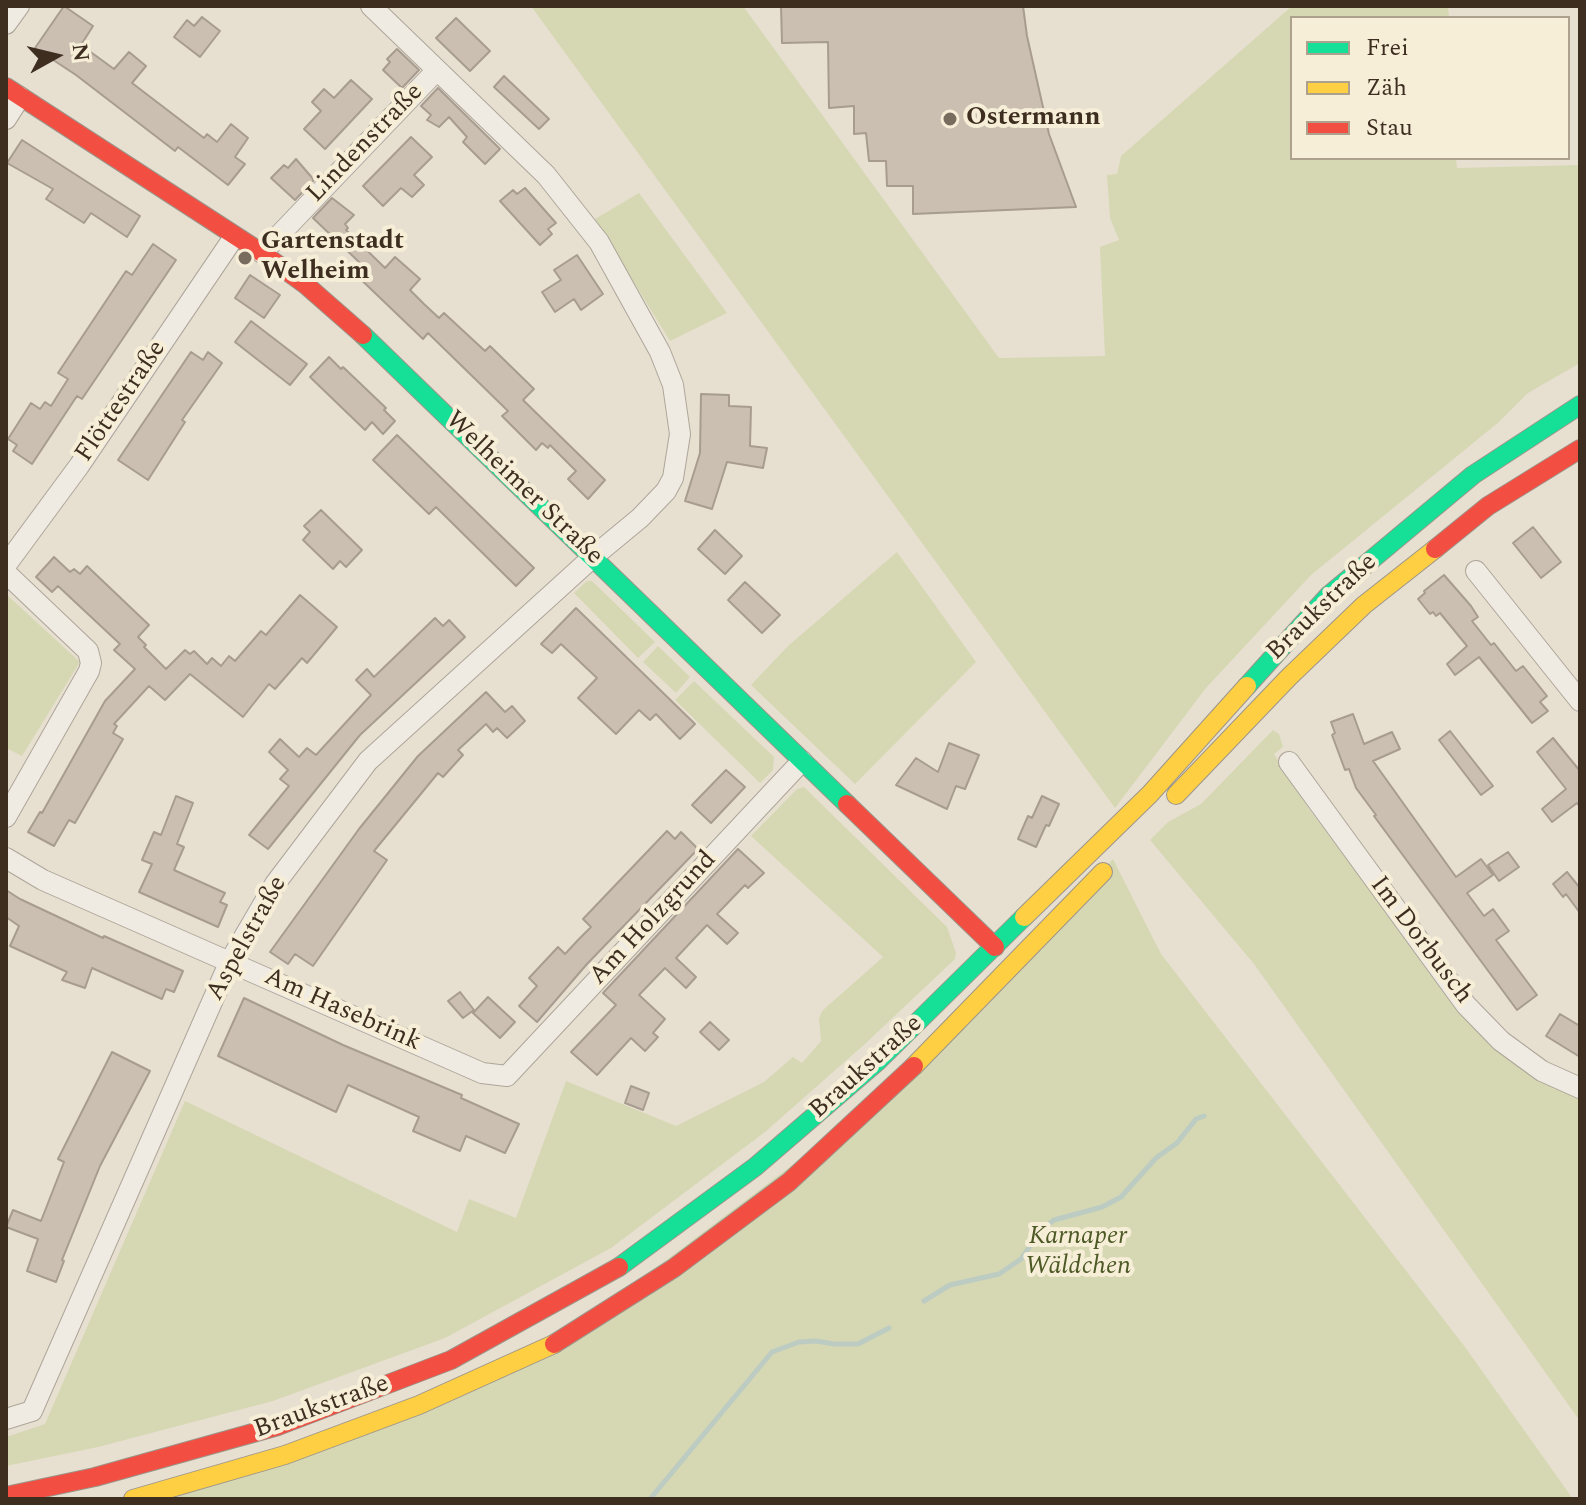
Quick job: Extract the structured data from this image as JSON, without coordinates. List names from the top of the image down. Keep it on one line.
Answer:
{"streets":{"main road":["Welheimer Straße","Braukstraße"],"street":["Lindenstraße","Flöttestraße","Am Holzgrund","Aspelstraße","Im Dorbusch","Am Hasebrink"]},"crossings":[["Lindenstraße","Welheimer Straße"],["Lindenstraße","Aspelstraße"],["Flöttestraße","Welheimer Straße"],["Welheimer Straße","Braukstraße"],["Welheimer Straße","Am Holzgrund"],["Welheimer Straße","Aspelstraße"],["Am Holzgrund","Am Hasebrink"],["Aspelstraße","Am Hasebrink"]],"parks":["Karnaper Wäldchen"],"places":["Ostermann","Gartenstadt Welheim"],"legend":["Frei","Zäh","Stau"],"north":"right"}
